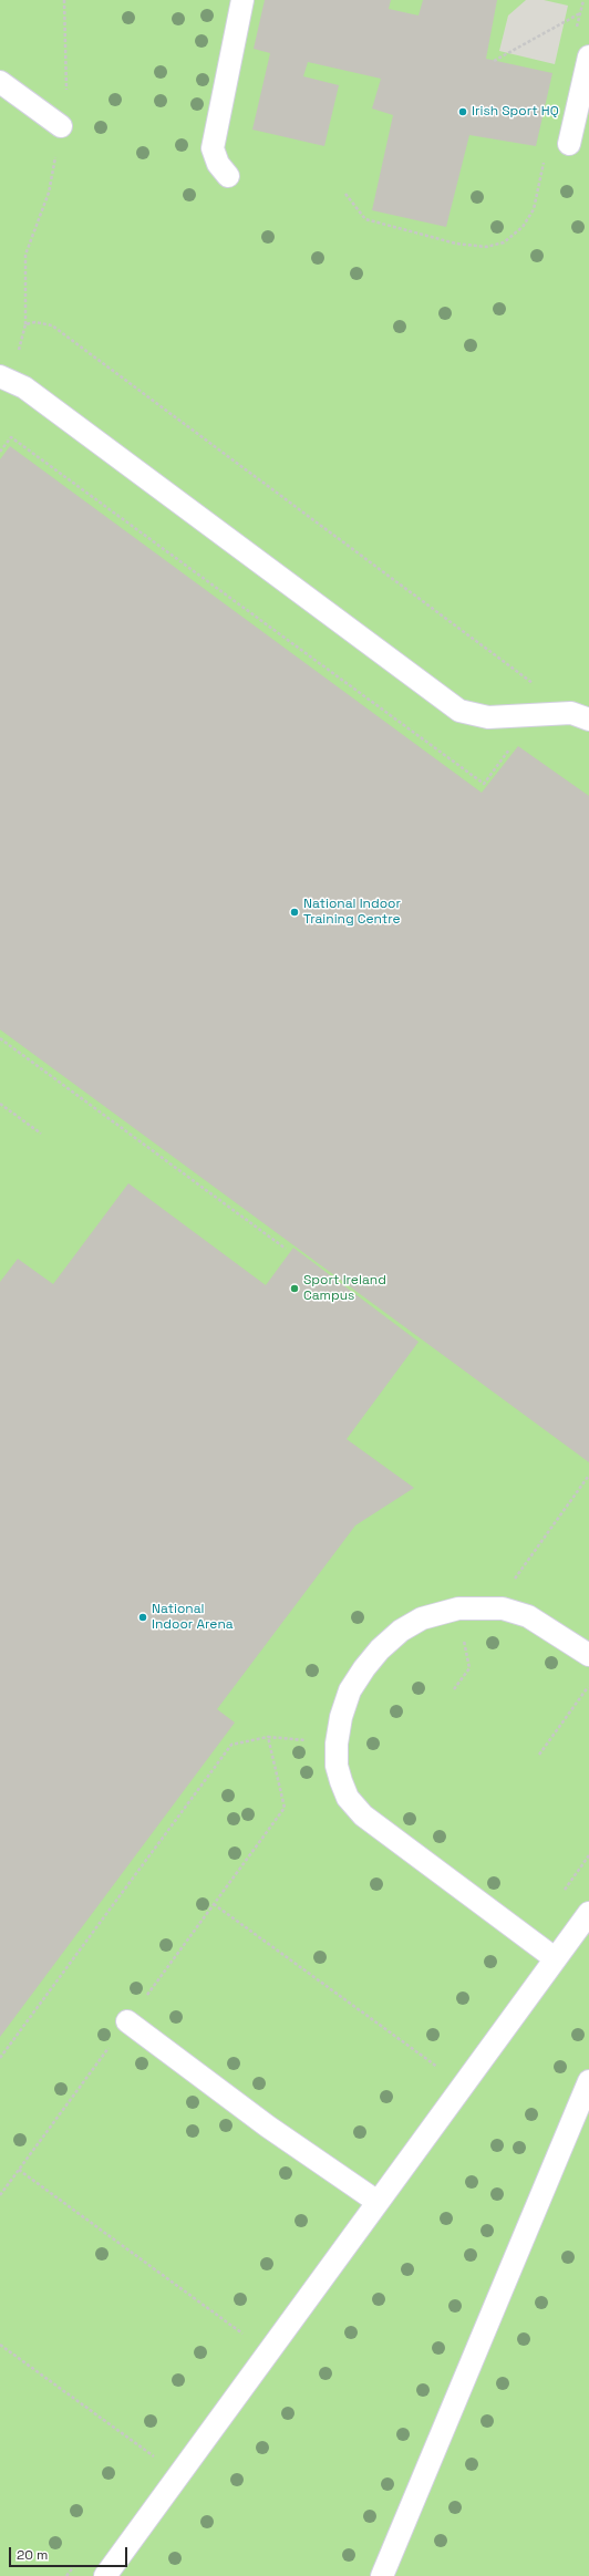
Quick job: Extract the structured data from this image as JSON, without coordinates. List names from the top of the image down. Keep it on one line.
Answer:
{"places":["Irish Sport HQ","National Indoor Training Centre","Sport Ireland Campus","National Indoor Arena"],"scale_bar":"20 m"}
